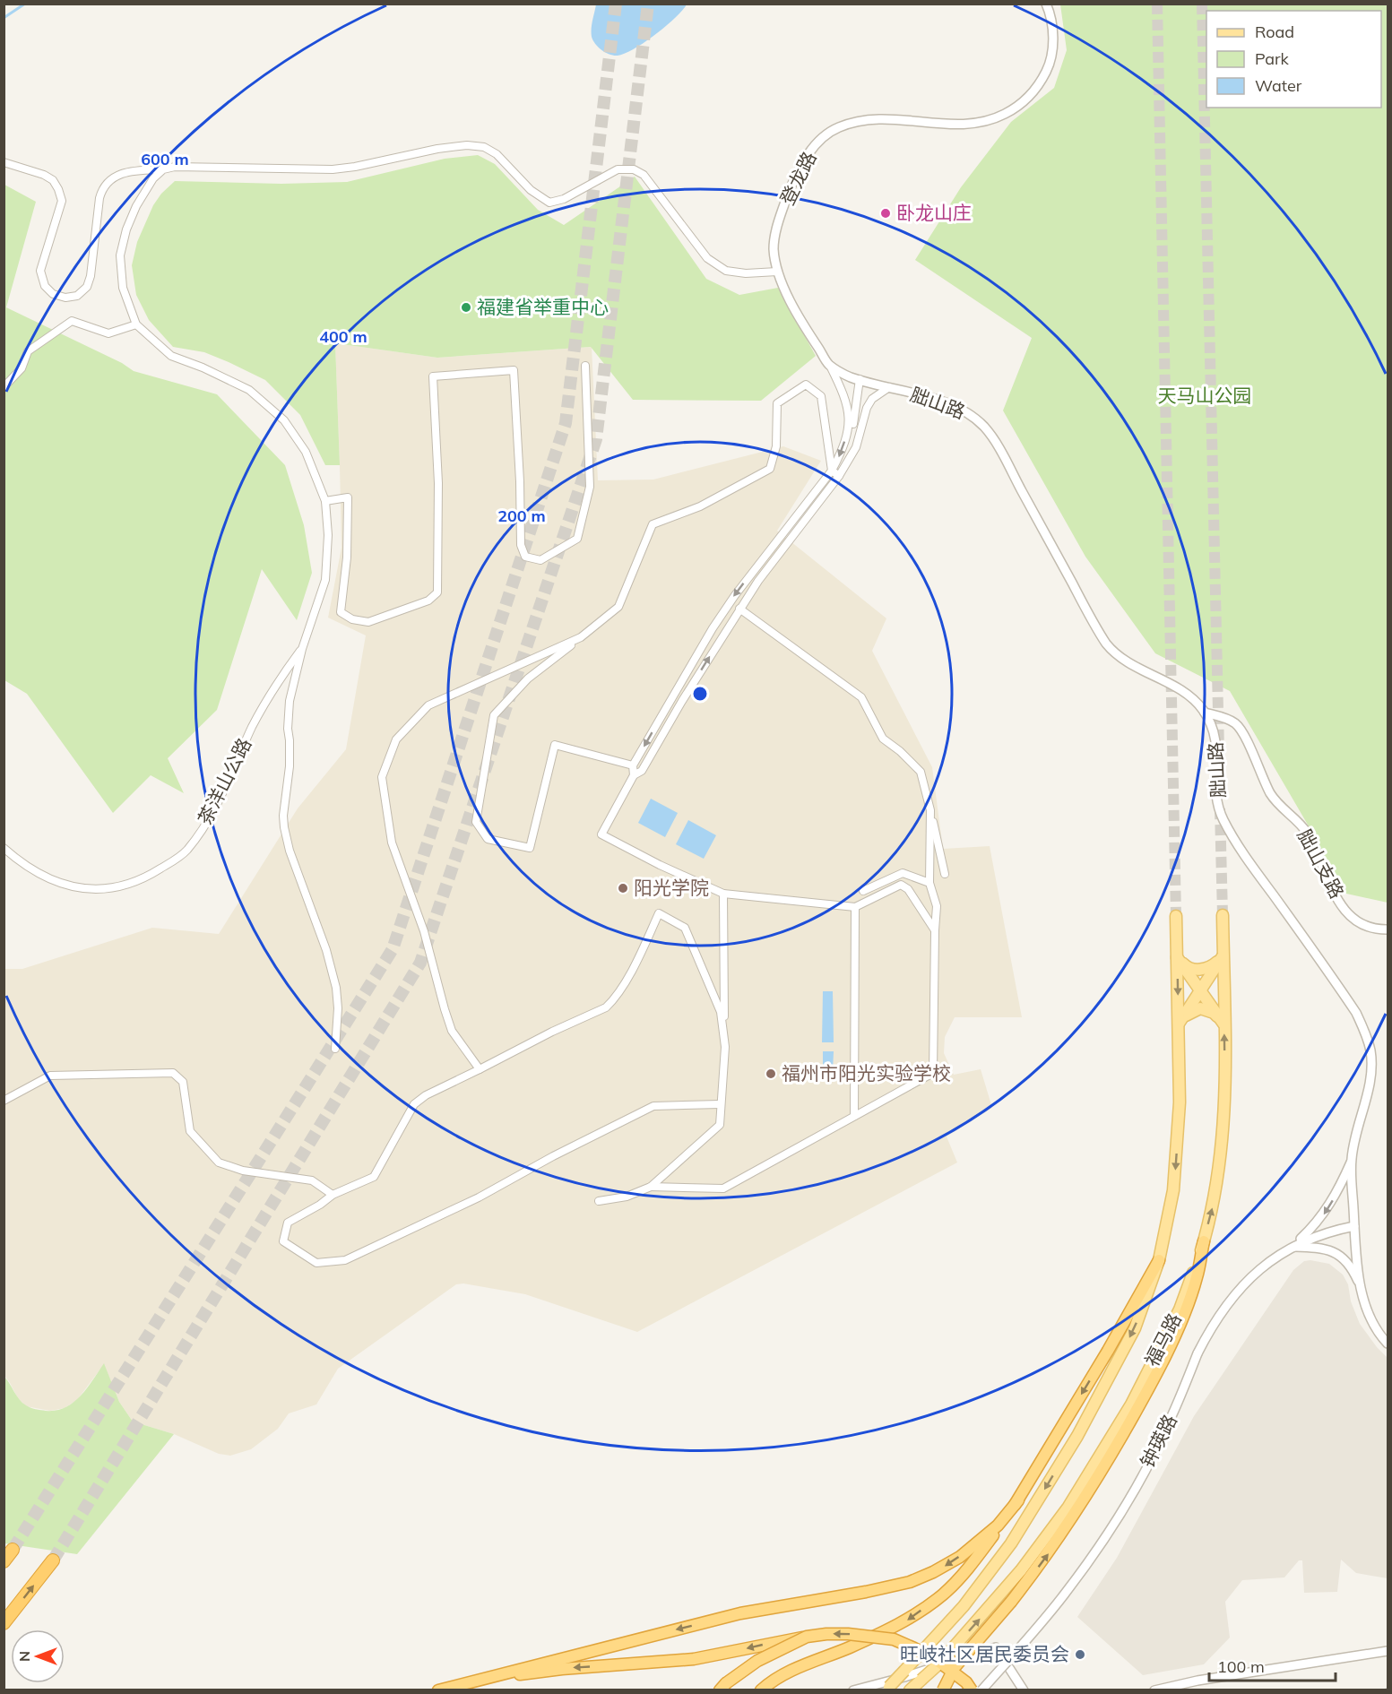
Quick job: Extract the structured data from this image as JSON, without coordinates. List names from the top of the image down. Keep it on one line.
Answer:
{"streets":{"main road":["福马路"],"street":["登龙路","胐山路","茶洋山公路","胐山支路","钟瑛路"]},"crossings":[["登龙路","胐山路"],["胐山路","胐山支路"],["胐山路","钟瑛路"]],"parks":["天马山公园"],"places":["卧龙山庄","福建省举重中心","阳光学院","福州市阳光实验学校","旺岐社区居民委员会"],"legend":["Road","Park","Water"],"scale_bar":"100 m","north":"left","rings":["600 m","400 m","200 m"]}
